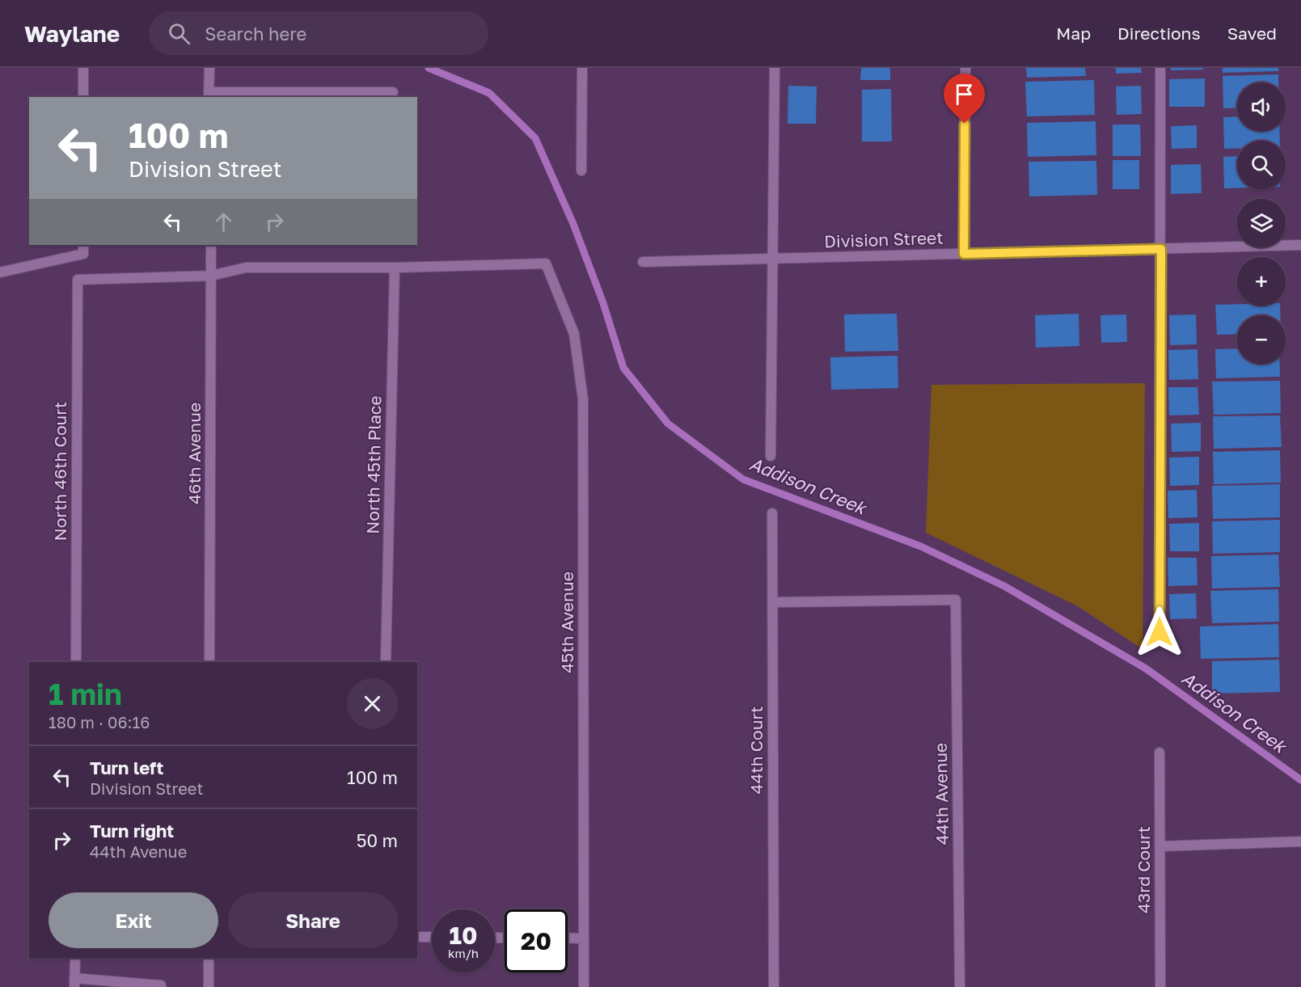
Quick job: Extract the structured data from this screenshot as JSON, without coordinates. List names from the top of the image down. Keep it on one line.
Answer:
{"streets":{"street":["Division Street","46th Avenue","North 45th Place","North 46th Court","45th Avenue","44th Court","44th Avenue","43rd Court"]},"crossings":[["46th Avenue","North 46th Court"],["North 45th Place","45th Avenue"],["44th Court","44th Avenue"]],"water":["Addison Creek"],"page":{"header":"Waylane","search":"Search here","nav":["Map","Directions","Saved"],"map_buttons":["+","−"],"turn":["100 m","Division Street"],"heading":["1 min","180 m · 06:16"],"list":[{"name":"Turn left","note":"Division Street","value":"100 m"},{"name":"Turn right","note":"44th Avenue","value":"50 m"}],"buttons":["Exit","Share"],"speed":"10 km/h","limit":"20"}}
